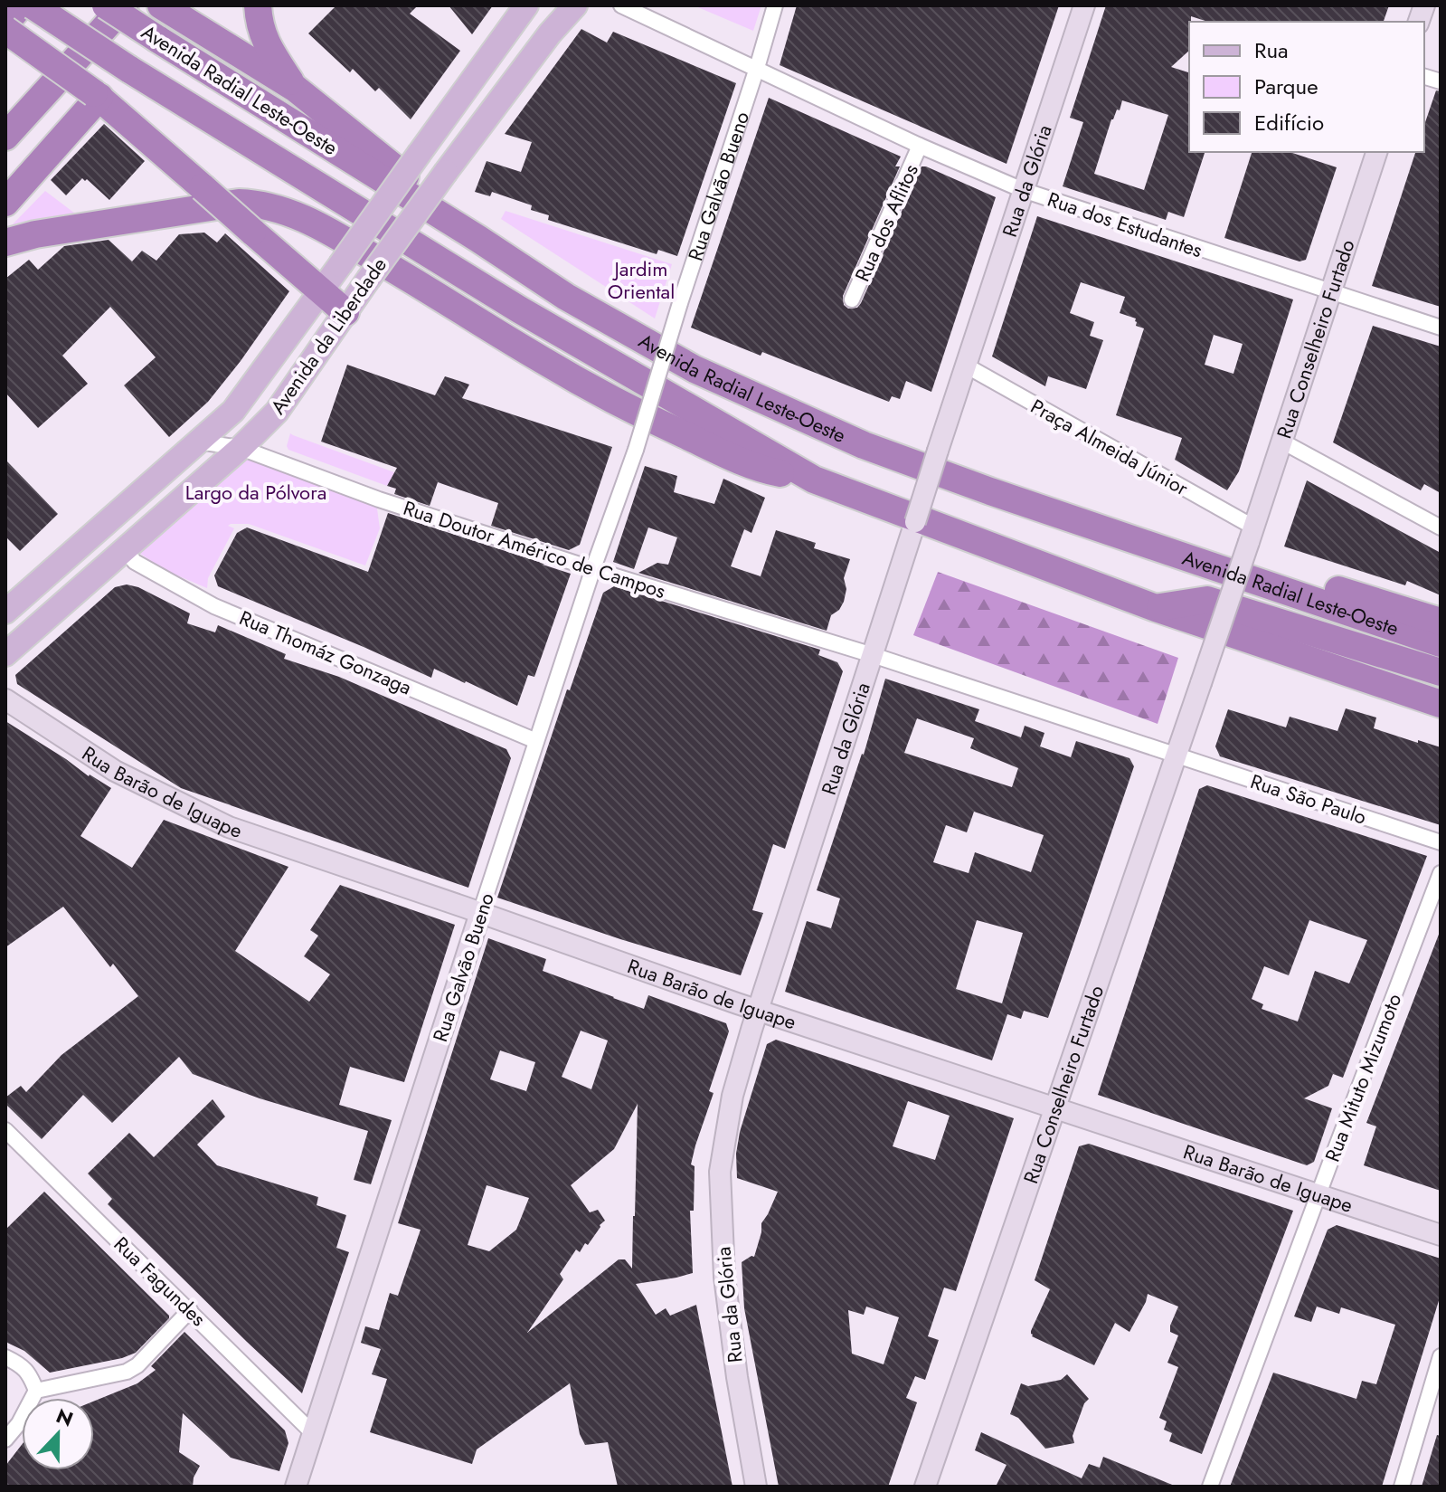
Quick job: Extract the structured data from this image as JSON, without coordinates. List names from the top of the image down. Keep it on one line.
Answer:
{"streets":{"highway":["Avenida Radial Leste-Oeste"],"main road":["Avenida da Liberdade"],"street":["Rua da Glória","Rua Galvão Bueno","Rua dos Aflitos","Rua dos Estudantes","Rua Conselheiro Furtado","Praça Almeida Júnior","Rua Doutor Américo de Campos","Rua Thomáz Gonzaga","Rua Barão de Iguape","Rua São Paulo","Rua Mituto Mizumoto","Rua Fagundes"]},"crossings":[["Rua da Glória","Rua dos Estudantes"],["Rua da Glória","Praça Almeida Júnior"],["Rua da Glória","Rua Doutor Américo de Campos"],["Rua da Glória","Rua Barão de Iguape"],["Rua Galvão Bueno","Rua dos Estudantes"],["Rua Galvão Bueno","Rua Doutor Américo de Campos"],["Rua Galvão Bueno","Rua Thomáz Gonzaga"],["Rua Galvão Bueno","Rua Barão de Iguape"],["Rua Galvão Bueno","Rua Fagundes"],["Rua dos Aflitos","Rua dos Estudantes"],["Rua dos Estudantes","Rua Conselheiro Furtado"],["Avenida da Liberdade","Rua Doutor Américo de Campos"],["Avenida da Liberdade","Rua Thomáz Gonzaga"],["Rua Conselheiro Furtado","Praça Almeida Júnior"],["Rua Conselheiro Furtado","Rua Barão de Iguape"],["Rua Conselheiro Furtado","Rua São Paulo"],["Rua Barão de Iguape","Rua Mituto Mizumoto"]],"parks":["Jardim Oriental","Largo da Pólvora"],"legend":["Rua","Parque","Edifício"],"north":"top"}
